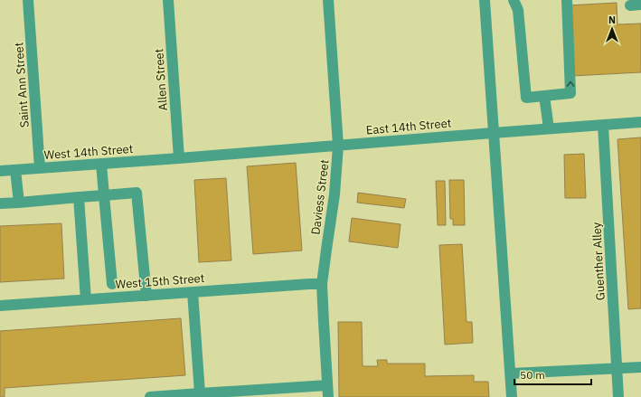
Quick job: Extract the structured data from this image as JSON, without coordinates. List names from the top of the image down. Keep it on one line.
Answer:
{"streets":{"street":["Allen Street","Saint Ann Street","East 14th Street","West 14th Street","Daviess Street","Guenther Alley","West 15th Street"]},"crossings":[["Allen Street","East 14th Street"],["Allen Street","West 14th Street"],["Saint Ann Street","West 14th Street"],["East 14th Street","West 14th Street"],["East 14th Street","Daviess Street"],["East 14th Street","Guenther Alley"],["Daviess Street","West 15th Street"]],"scale_bar":"50 m","north":"top"}
